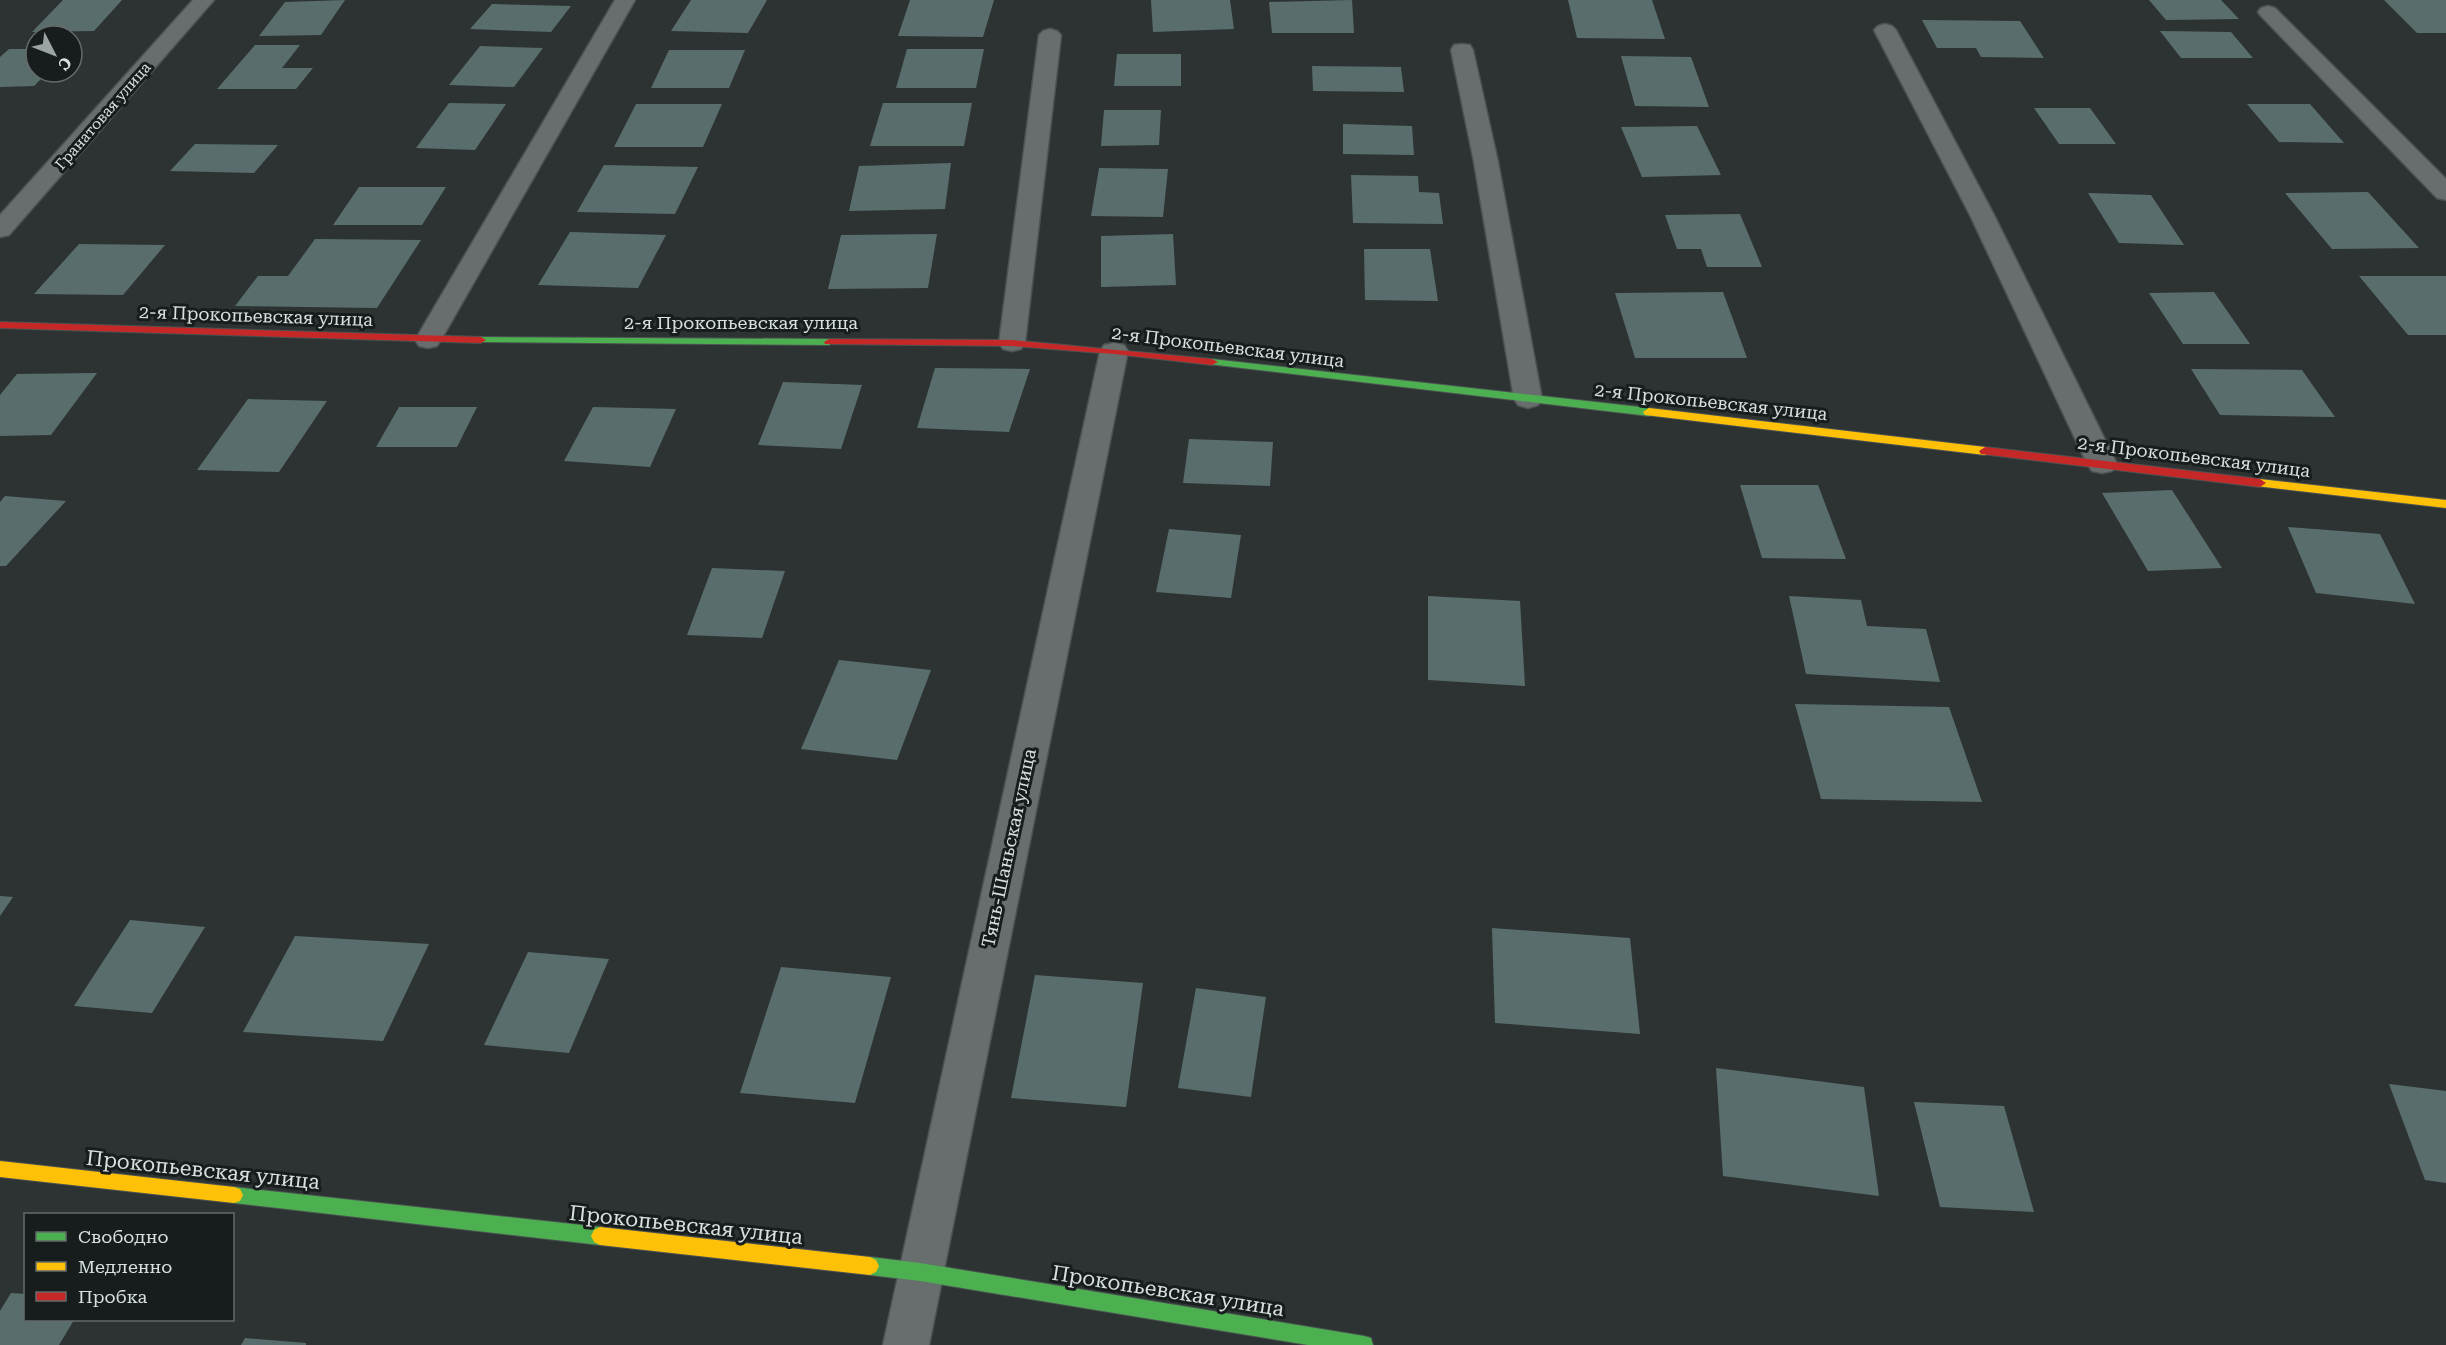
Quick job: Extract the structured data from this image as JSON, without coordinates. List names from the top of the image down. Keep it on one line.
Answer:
{"streets":{"street":["Гранатовая улица","2-я Прокопьевская улица","Тянь-Шаньская улица","Прокопьевская улица"]},"crossings":[["2-я Прокопьевская улица","Тянь-Шаньская улица"],["Тянь-Шаньская улица","Прокопьевская улица"]],"legend":["Свободно","Медленно","Пробка"],"north":"bottom right"}
